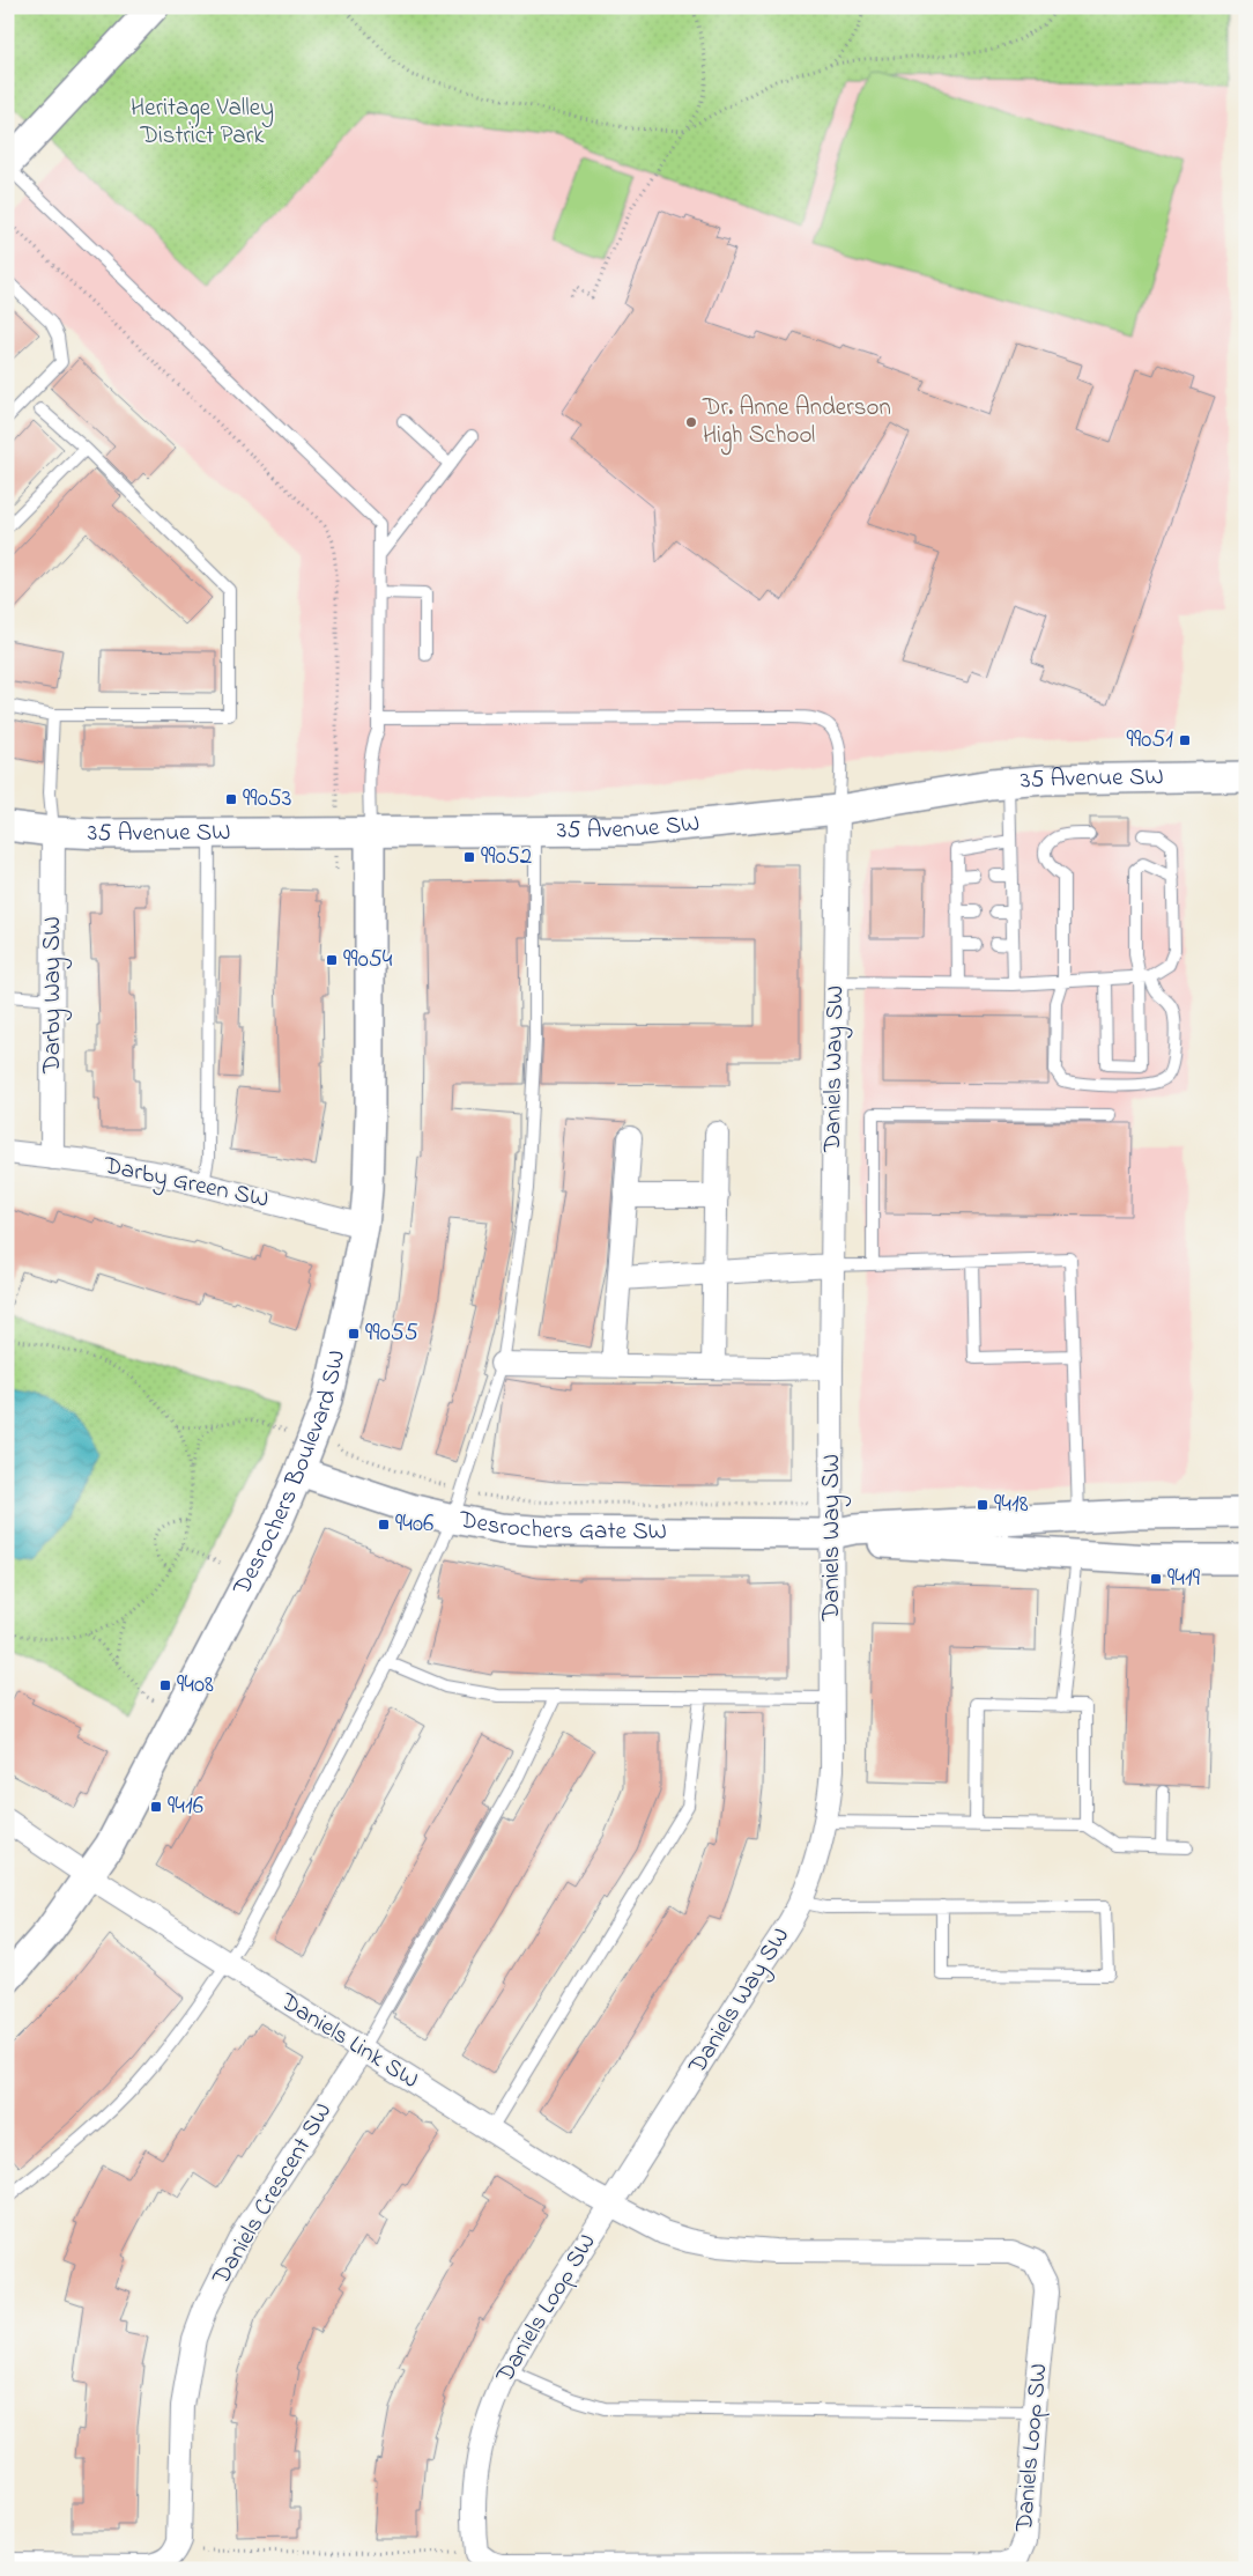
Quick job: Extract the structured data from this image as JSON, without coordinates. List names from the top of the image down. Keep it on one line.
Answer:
{"streets":{"street":["35 Avenue SW","Darby Way SW","Daniels Way SW","Darby Green SW","Desrochers Boulevard SW","Desrochers Gate SW","Daniels Link SW","Daniels Crescent SW","Daniels Loop SW"]},"crossings":[["35 Avenue SW","Darby Way SW"],["35 Avenue SW","Daniels Way SW"],["35 Avenue SW","Desrochers Boulevard SW"],["Darby Way SW","Darby Green SW"],["Daniels Way SW","Desrochers Gate SW"],["Daniels Way SW","Daniels Link SW"],["Daniels Way SW","Daniels Loop SW"],["Darby Green SW","Desrochers Boulevard SW"],["Desrochers Boulevard SW","Desrochers Gate SW"],["Desrochers Boulevard SW","Daniels Link SW"],["Daniels Link SW","Daniels Crescent SW"],["Daniels Link SW","Daniels Loop SW"]],"parks":["Heritage Valley District Park"],"places":{"other":["Dr. Anne Anderson High School"],"transit":["99051","99053","99052","99054","99055","9418","9406","9419","9408","9416"]}}
